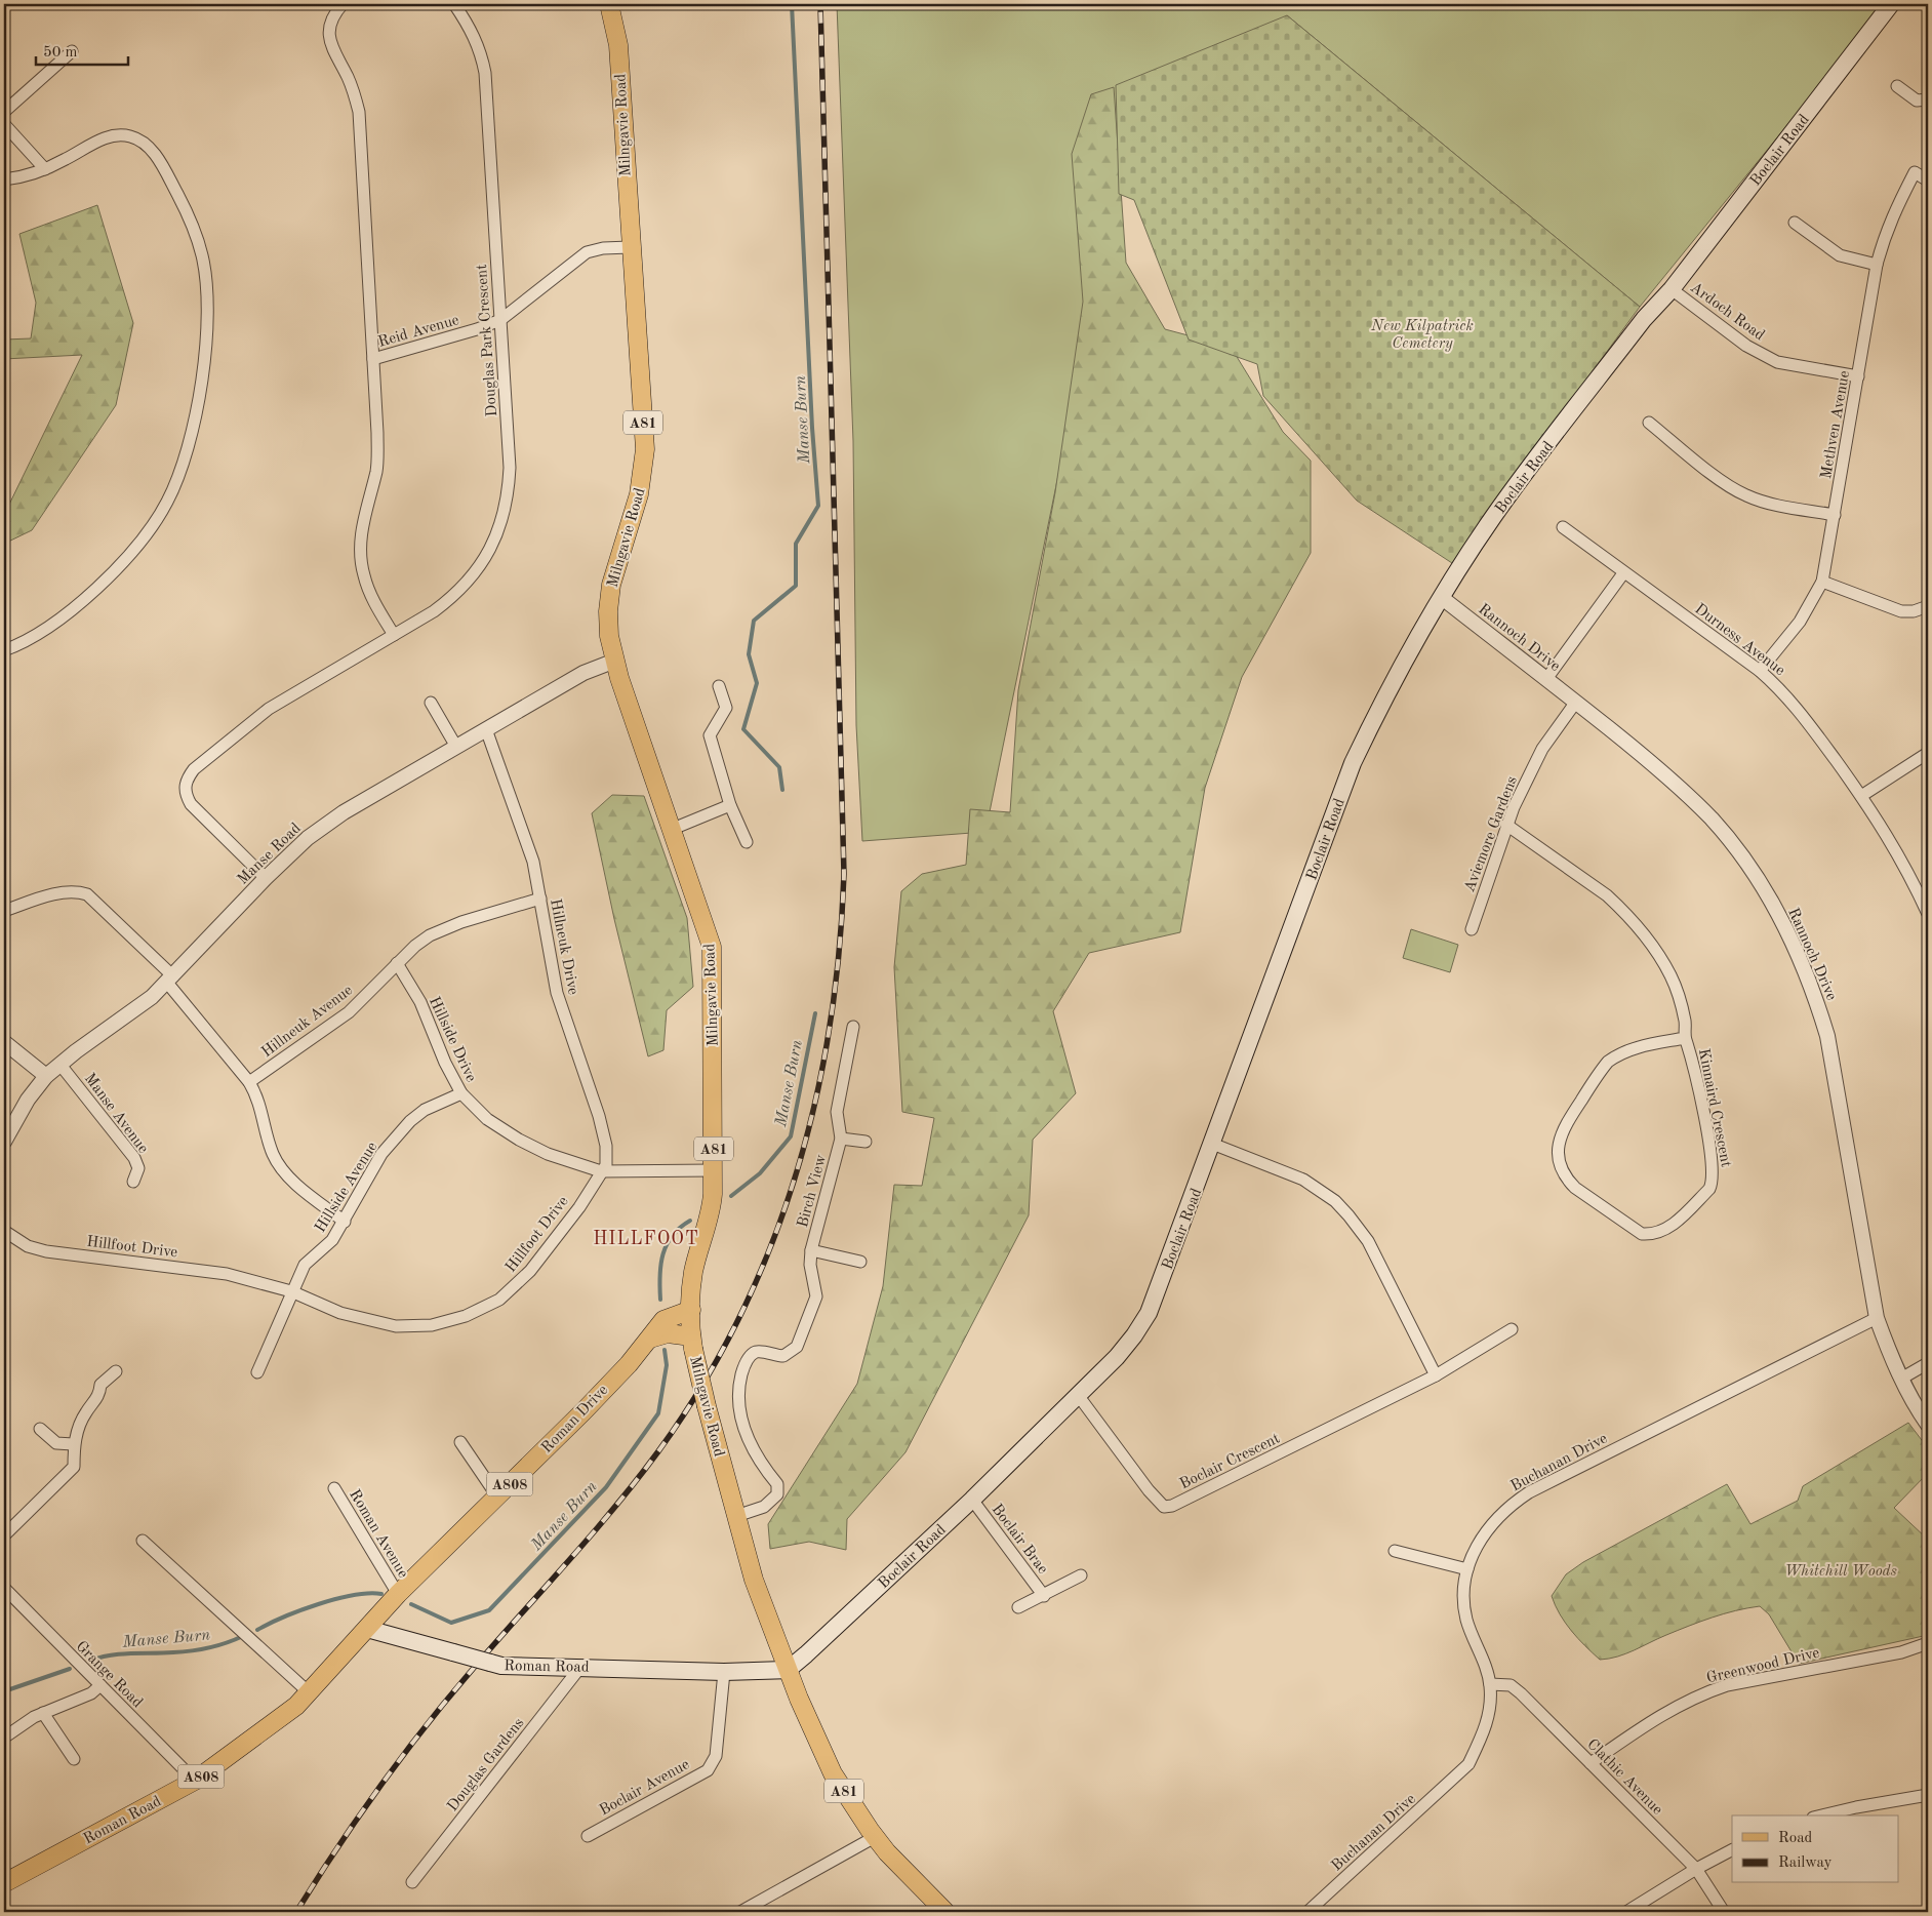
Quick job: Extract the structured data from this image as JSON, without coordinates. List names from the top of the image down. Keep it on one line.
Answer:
{"streets":{"main road":["Milngavie Road","Boclair Road","A81","Roman Drive","A808","Roman Road"],"street":["Ardoch Road","Reid Avenue","Douglas Park Crescent","Methven Avenue","Rannoch Drive","Durness Avenue","Aviemore Gardens","Manse Road","Hillneuk Drive","Hillneuk Avenue","Hillside Drive","Kinnaird Crescent","Manse Avenue","Hillside Avenue","Birch View","Hillfoot Drive","Boclair Crescent","Buchanan Drive","Roman Avenue","Boclair Brae","Greenwood Drive","Grange Road","Douglas Gardens","Clathic Avenue","Boclair Avenue"]},"crossings":[["Milngavie Road","Boclair Road"],["Milngavie Road","Reid Avenue"],["Milngavie Road","Manse Road"],["Milngavie Road","Birch View"],["Milngavie Road","Roman Drive"],["Milngavie Road","Roman Road"],["Boclair Road","Ardoch Road"],["Boclair Road","Rannoch Drive"],["Boclair Road","Boclair Crescent"],["Boclair Road","Boclair Brae"],["Boclair Road","Roman Road"],["Ardoch Road","Methven Avenue"],["Reid Avenue","Douglas Park Crescent"],["Douglas Park Crescent","Manse Road"],["Methven Avenue","Durness Avenue"],["Rannoch Drive","Aviemore Gardens"],["Rannoch Drive","Buchanan Drive"],["Aviemore Gardens","Kinnaird Crescent"],["Manse Road","Hillneuk Drive"],["Manse Road","Manse Avenue"],["Hillneuk Drive","Hillneuk Avenue"],["Hillneuk Drive","Hillside Drive"],["Hillneuk Drive","Hillfoot Drive"],["Hillneuk Avenue","Hillside Drive"],["Hillside Drive","Hillside Avenue"],["Hillside Drive","Hillfoot Drive"],["Hillside Avenue","Hillfoot Drive"],["Roman Drive","Roman Avenue"],["Roman Drive","Roman Road"],["Buchanan Drive","Clathic Avenue"],["Greenwood Drive","Clathic Avenue"],["Roman Road","Grange Road"],["Roman Road","Douglas Gardens"],["Roman Road","Boclair Avenue"]],"districts":["HILLFOOT"],"water":["Manse Burn"],"parks":["New Kilpatrick Cemetery","Whitehill Woods"],"legend":["Road","Railway"],"scale_bar":"50 m"}
